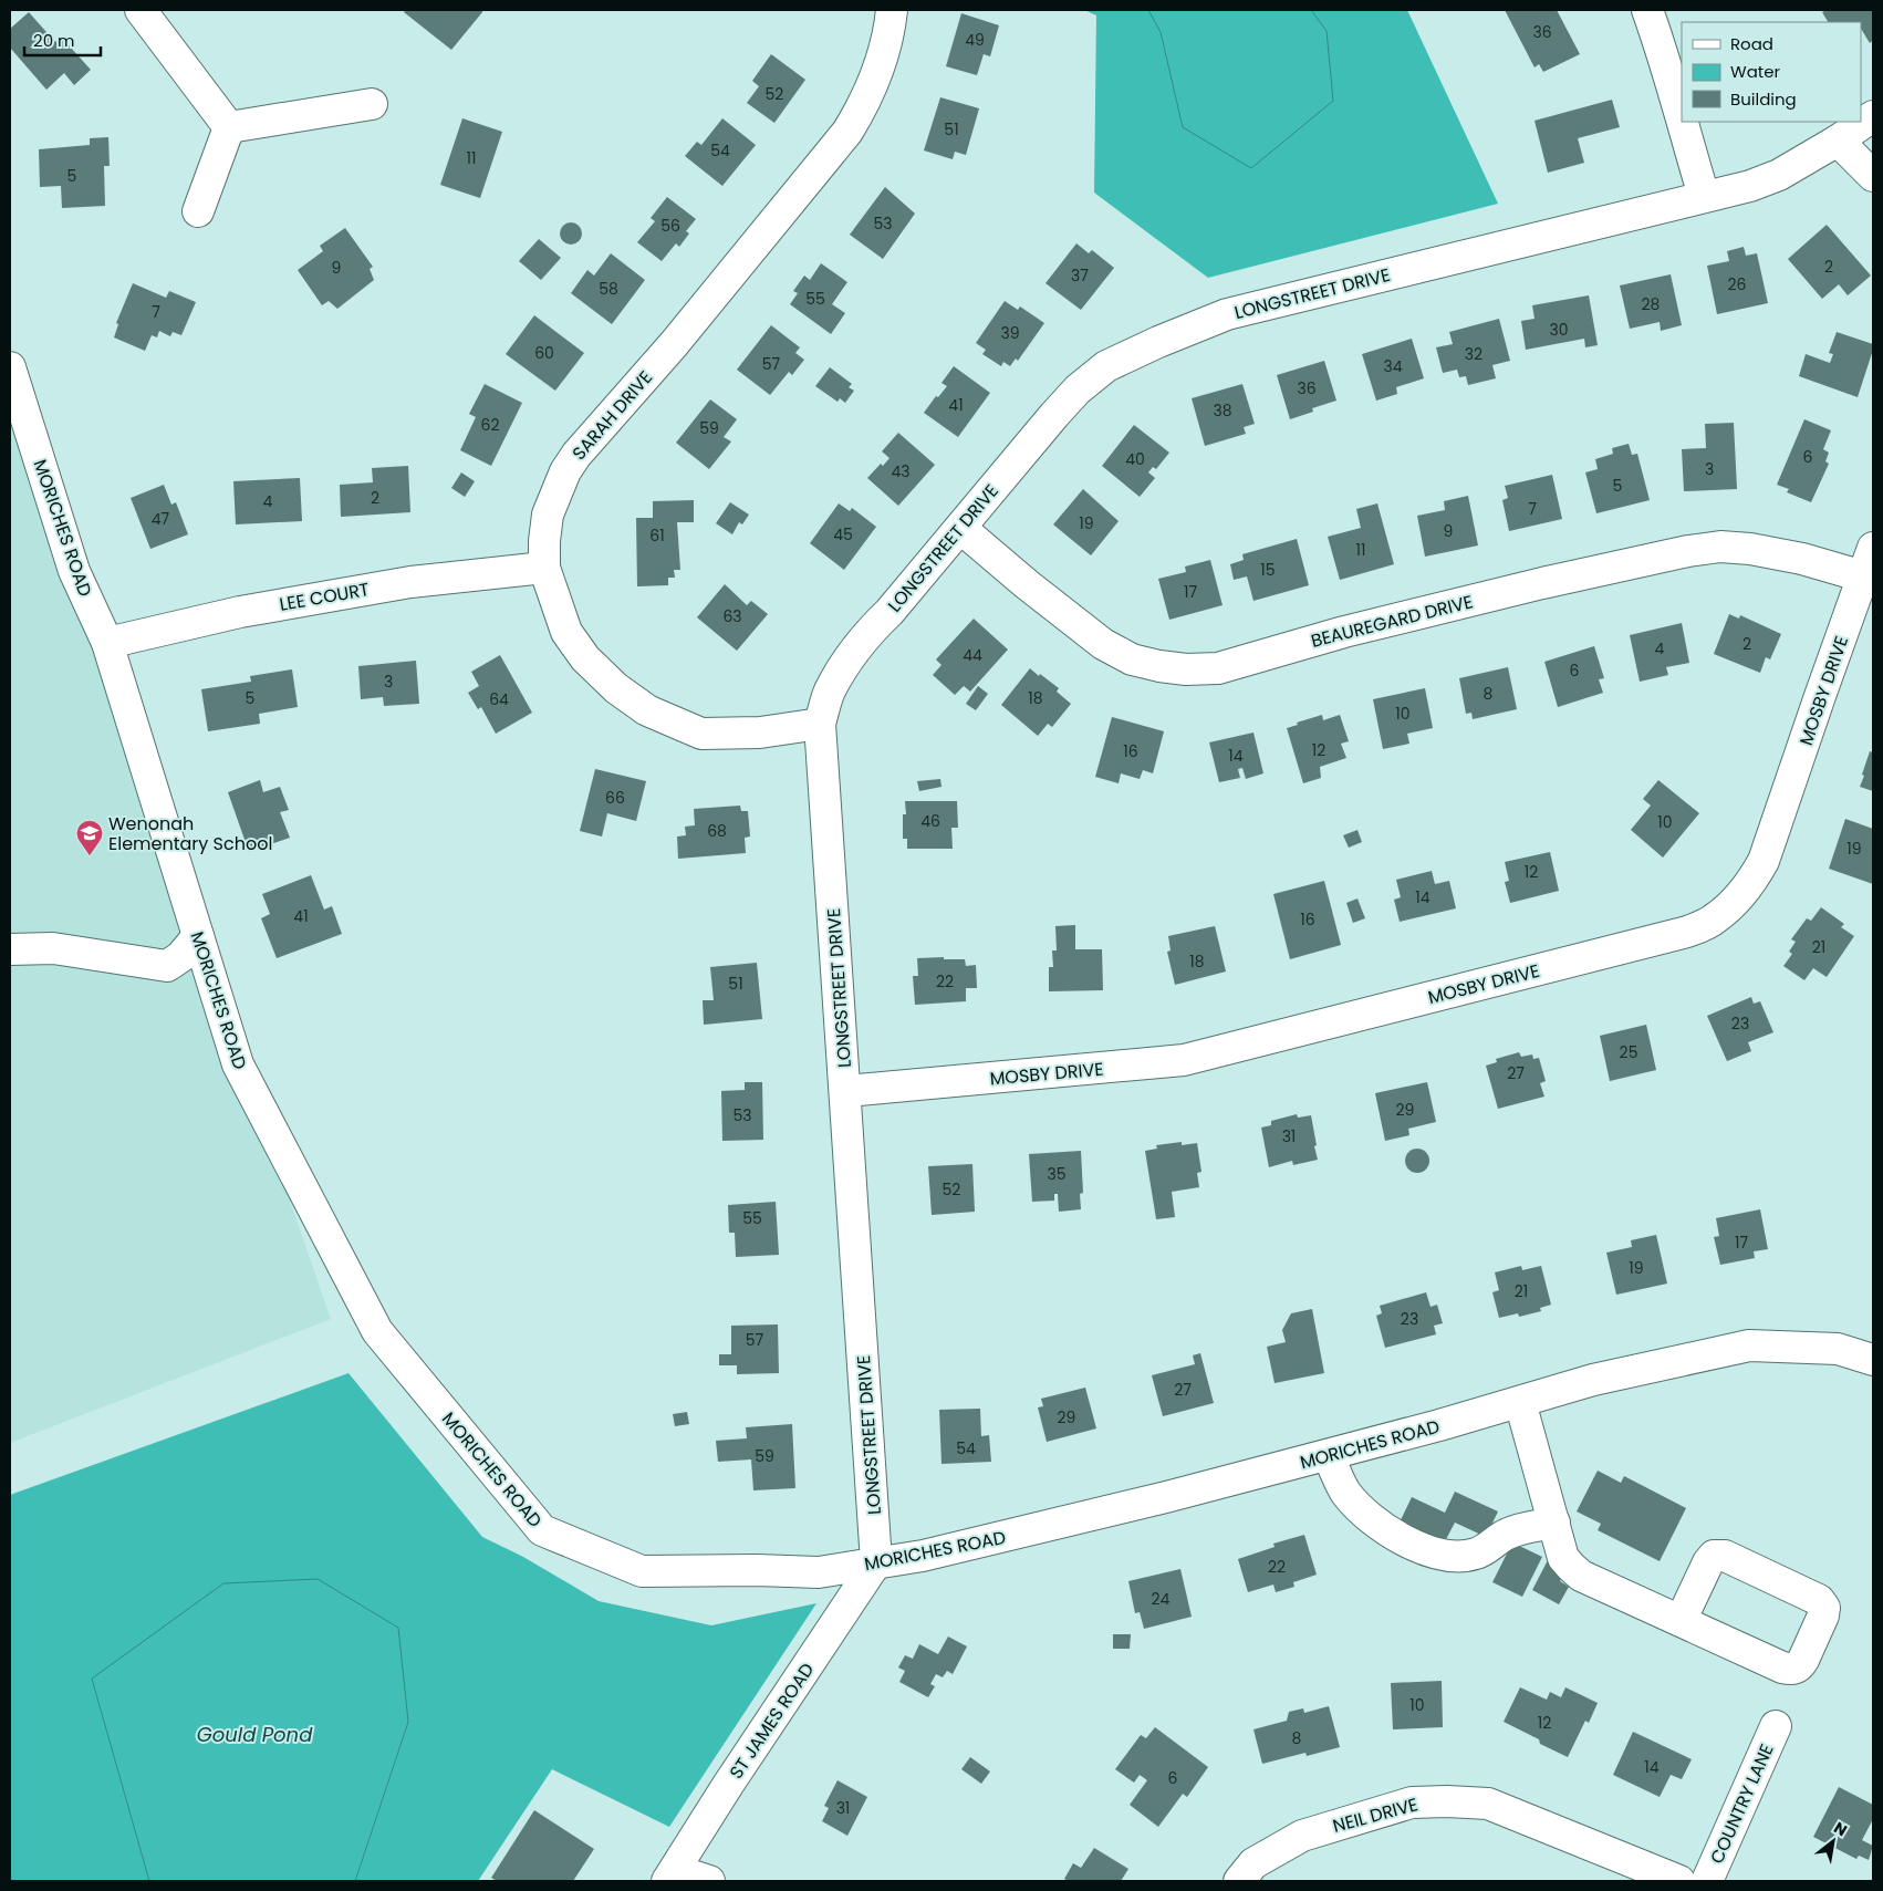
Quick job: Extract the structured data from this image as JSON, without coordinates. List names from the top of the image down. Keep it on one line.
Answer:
{"streets":{"street":["LONGSTREET DRIVE","SARAH DRIVE","MORICHES ROAD","LEE COURT","BEAUREGARD DRIVE","MOSBY DRIVE","ST JAMES ROAD","COUNTRY LANE","NEIL DRIVE"]},"crossings":[["LONGSTREET DRIVE","SARAH DRIVE"],["LONGSTREET DRIVE","MORICHES ROAD"],["LONGSTREET DRIVE","BEAUREGARD DRIVE"],["LONGSTREET DRIVE","MOSBY DRIVE"],["LONGSTREET DRIVE","ST JAMES ROAD"],["SARAH DRIVE","LEE COURT"],["MORICHES ROAD","LEE COURT"],["MORICHES ROAD","ST JAMES ROAD"],["BEAUREGARD DRIVE","MOSBY DRIVE"]],"water":["Gould Pond"],"places":{"school or university":["Wenonah Elementary School"]},"house_numbers":["36","49","52","51","54","11","5","53","56","2","9","37","26","58","55","28","7","30","39","60","32","57","34","36","41","38","62","59","6","40","3","43","5","2","4","7","47","19","9","45","61","11","15","17","63","2","4","44","6","3","8","5","18","64","10","12","16","14","66","46","10","68","19","12","14","41","16","21","18","22","51","23","25","27","29","53","31","35","52","55","17","19","21","23","57","27","29","54","59","22","24","10","12","8","14","6","31"],"legend":["Road","Water","Building"],"scale_bar":"20 m","north":"top right"}
